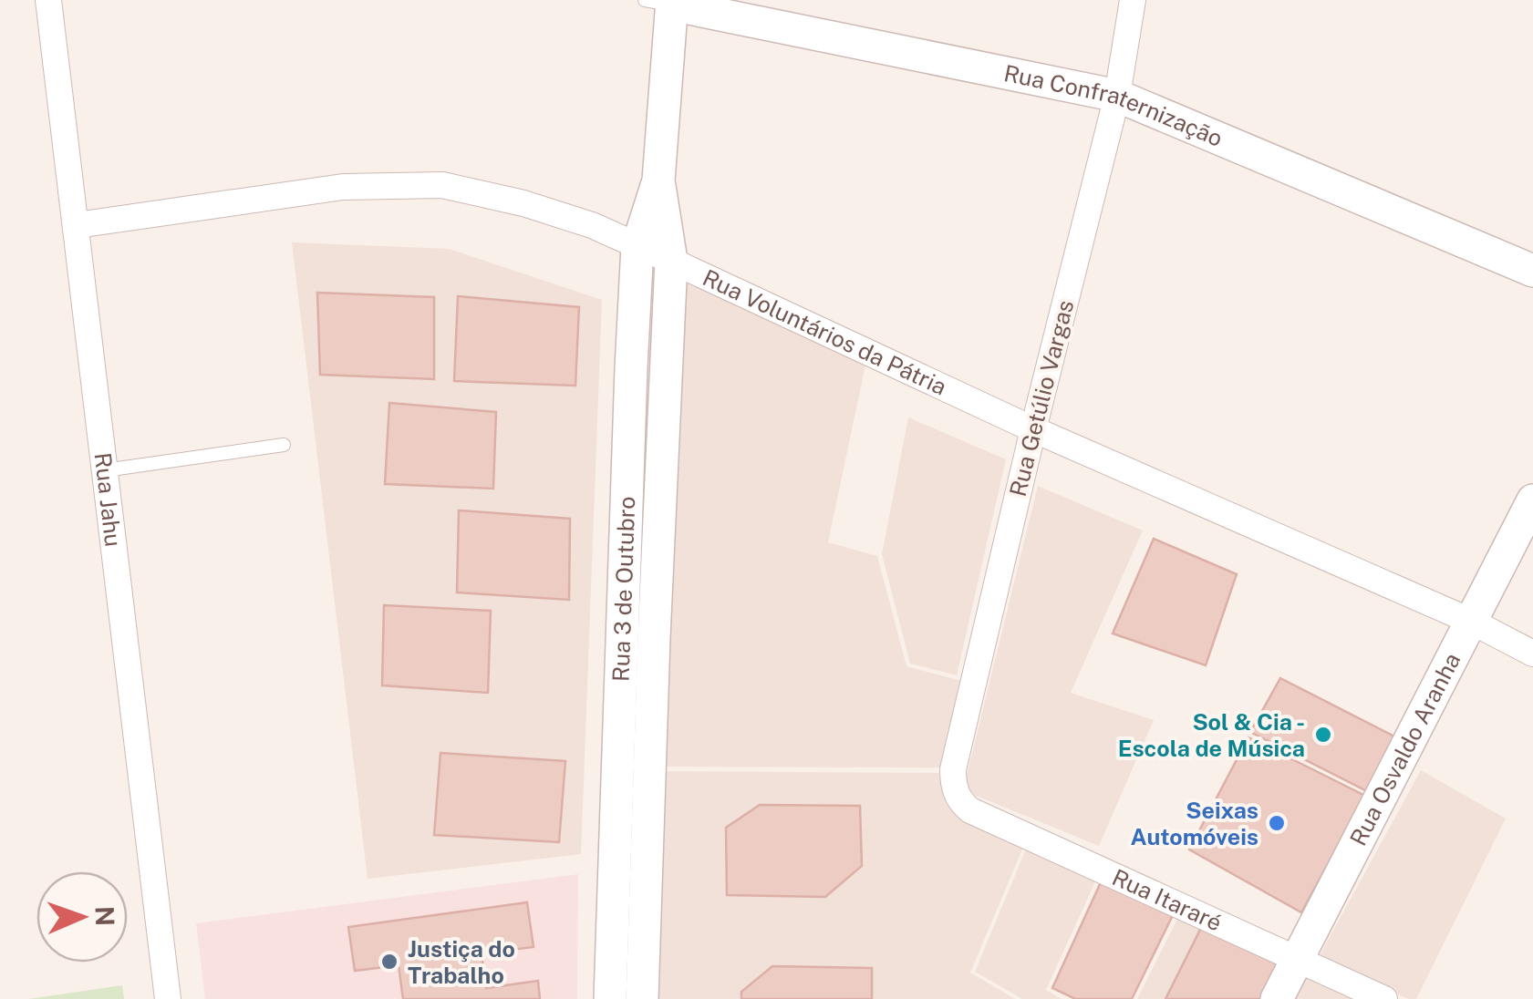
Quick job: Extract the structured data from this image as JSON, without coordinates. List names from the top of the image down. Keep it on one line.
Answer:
{"streets":{"street":["Rua Confraternização","Rua Voluntários da Pátria","Rua Getúlio Vargas","Rua Jahu","Rua 3 de Outubro","Rua Osvaldo Aranha","Rua Itararé"]},"crossings":[["Rua Confraternização","Rua Getúlio Vargas"],["Rua Confraternização","Rua 3 de Outubro"],["Rua Voluntários da Pátria","Rua Getúlio Vargas"],["Rua Voluntários da Pátria","Rua Jahu"],["Rua Voluntários da Pátria","Rua 3 de Outubro"],["Rua Voluntários da Pátria","Rua Osvaldo Aranha"],["Rua Getúlio Vargas","Rua Itararé"],["Rua Osvaldo Aranha","Rua Itararé"]],"places":["Sol & Cia - Escola de Música","Seixas Automóveis","Justiça do Trabalho"],"north":"right"}
